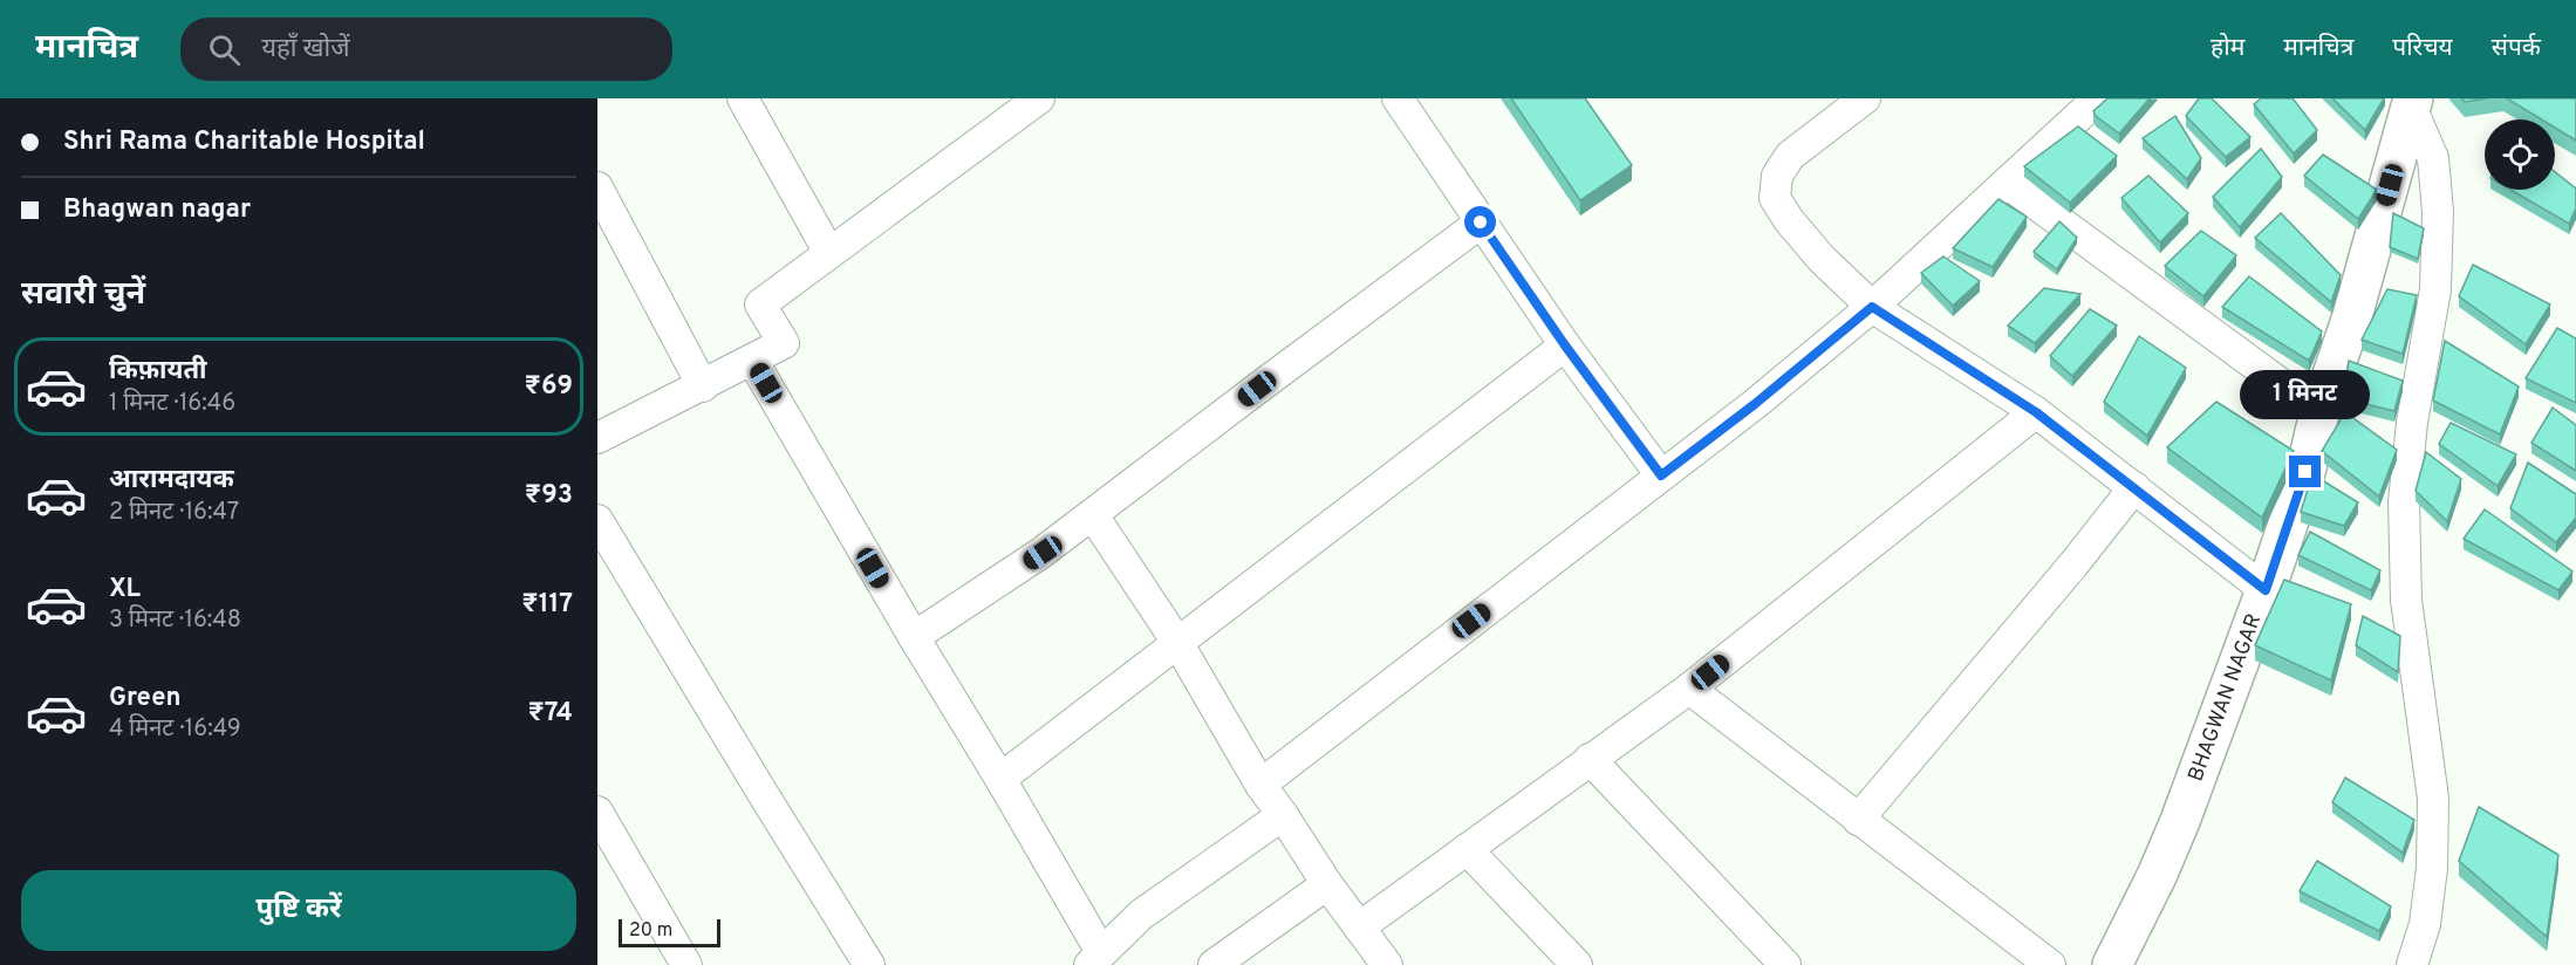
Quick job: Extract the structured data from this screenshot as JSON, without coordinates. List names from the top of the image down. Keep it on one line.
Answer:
{"streets":{"street":["BHAGWAN NAGAR"]},"scale_bar":"20 m","page":{"header":"मानचित्र","search":"यहाँ खोजें","nav":["होम","मानचित्र","परिचय","संपर्क"],"banner":["Shri Rama Charitable Hospital","Bhagwan nagar"],"heading":"सवारी चुनें","list":[{"name":"किफ़ायती","note":"1 मिनट · 16:46","value":"₹69"},{"name":"आरामदायक","note":"2 मिनट · 16:47","value":"₹93"},{"name":"XL","note":"3 मिनट · 16:48","value":"₹117"},{"name":"Green","note":"4 मिनट · 16:49","value":"₹74"}],"bubble":"1 मिनट","buttons":"पुष्टि करें","scale":"20 m"}}
